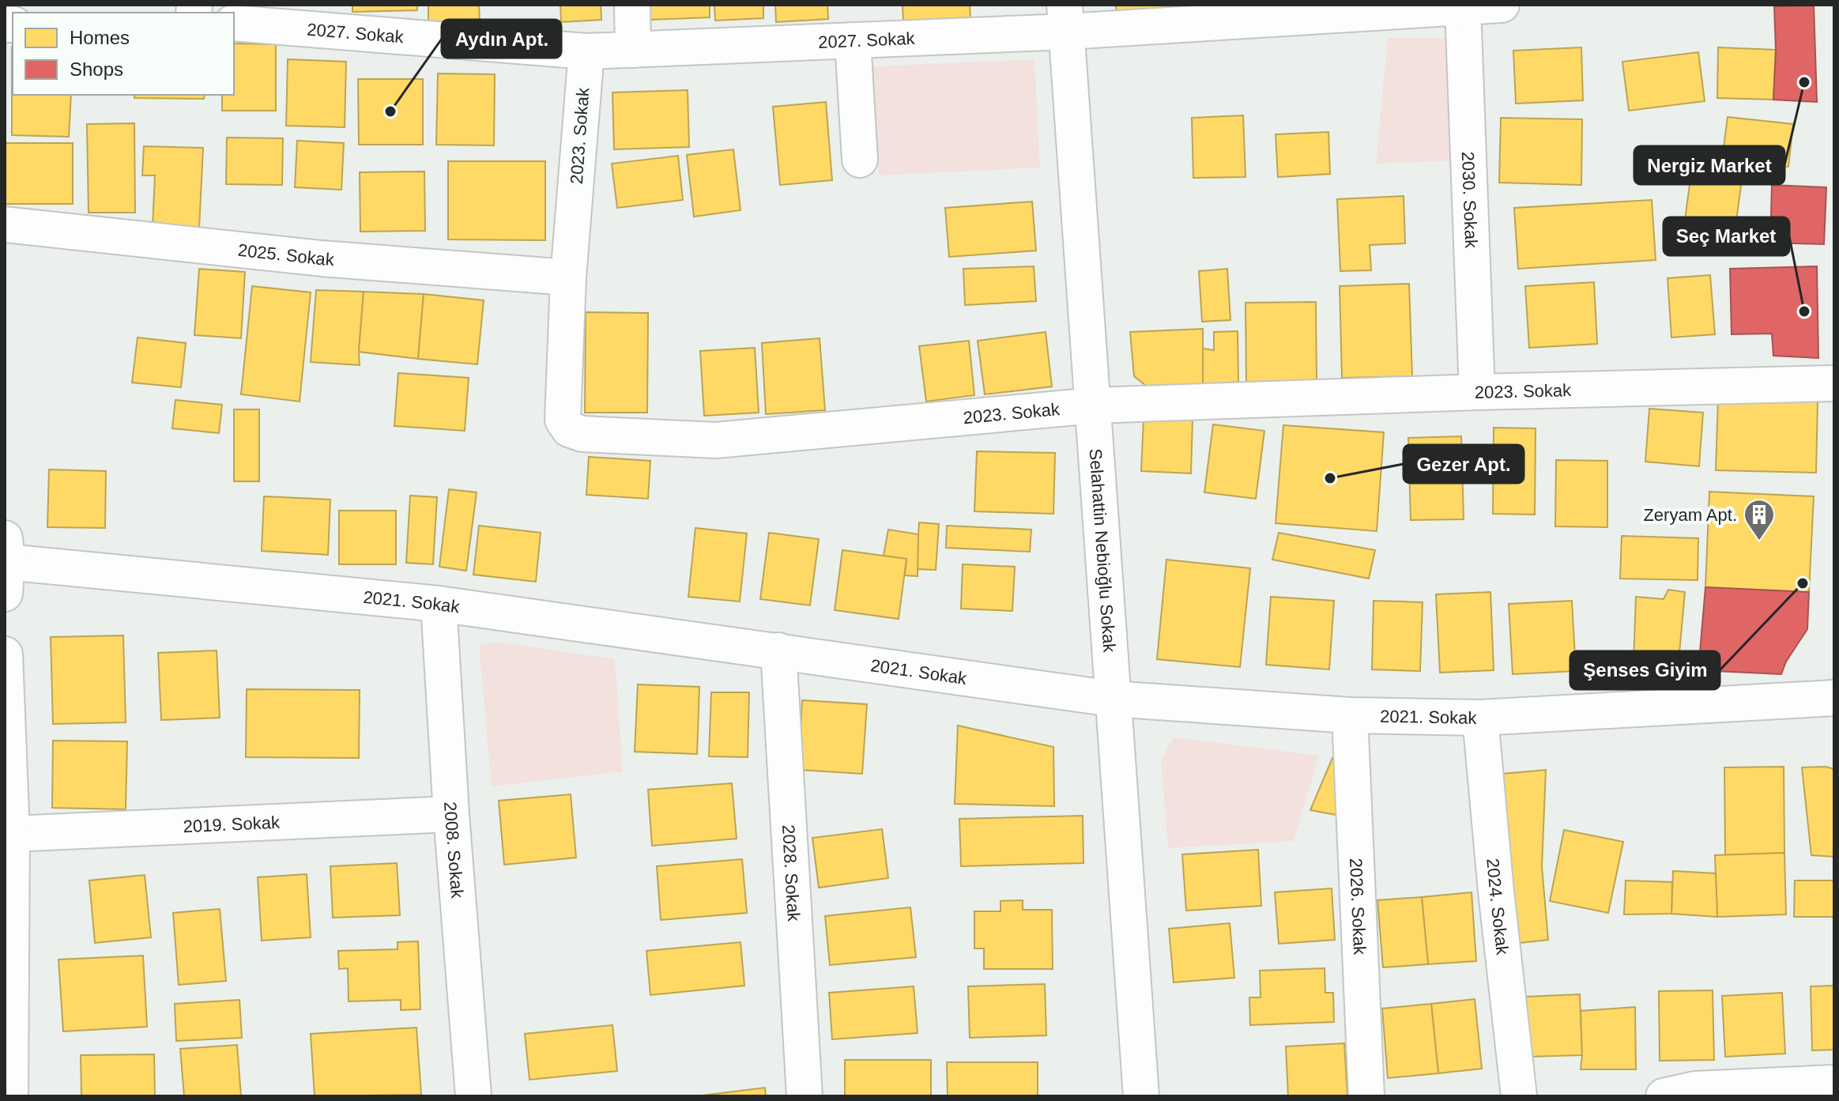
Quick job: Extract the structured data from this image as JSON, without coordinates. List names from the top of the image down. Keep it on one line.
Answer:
{"streets":{"street":["2027. Sokak","2023. Sokak","2030. Sokak","2025. Sokak","Selahattin Nebioğlu Sokak","2021. Sokak","2019. Sokak","2008. Sokak","2028. Sokak","2026. Sokak","2024. Sokak"]},"crossings":[["2027. Sokak","2023. Sokak"],["2027. Sokak","2030. Sokak"],["2027. Sokak","Selahattin Nebioğlu Sokak"],["2023. Sokak","2030. Sokak"],["2023. Sokak","2025. Sokak"],["2023. Sokak","Selahattin Nebioğlu Sokak"],["Selahattin Nebioğlu Sokak","2021. Sokak"],["2021. Sokak","2008. Sokak"],["2021. Sokak","2028. Sokak"],["2021. Sokak","2026. Sokak"],["2021. Sokak","2024. Sokak"],["2019. Sokak","2008. Sokak"]],"places":{"other":["Nergiz Market","Aydın Apt.","Seç Market","Gezer Apt.","Şenses Giyim"],"building":["Zeryam Apt."]},"legend":["Homes","Shops"]}
